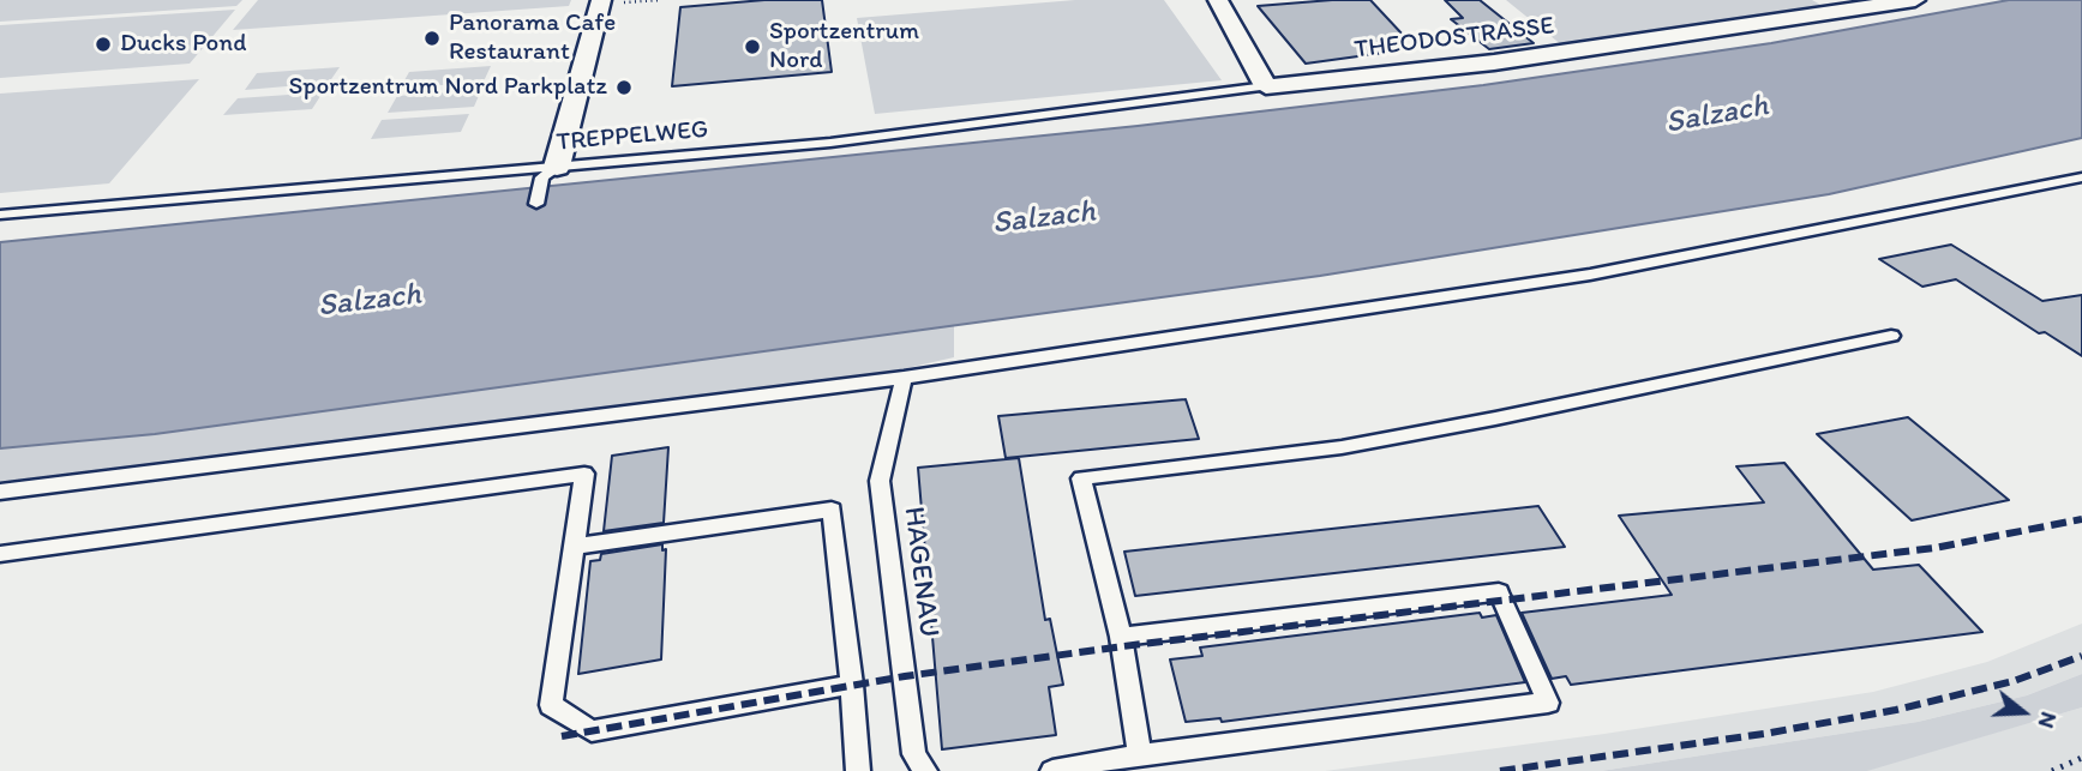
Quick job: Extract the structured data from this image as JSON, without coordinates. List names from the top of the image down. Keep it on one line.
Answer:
{"streets":{"street":["THEODOSTRASSE"],"lane":["TREPPELWEG","HAGENAU"]},"crossings":[["THEODOSTRASSE","TREPPELWEG"]],"water":["Salzach"],"places":["Panorama Cafe Restaurant","Ducks Pond","Sportzentrum Nord","Sportzentrum Nord Parkplatz"],"north":"right"}
